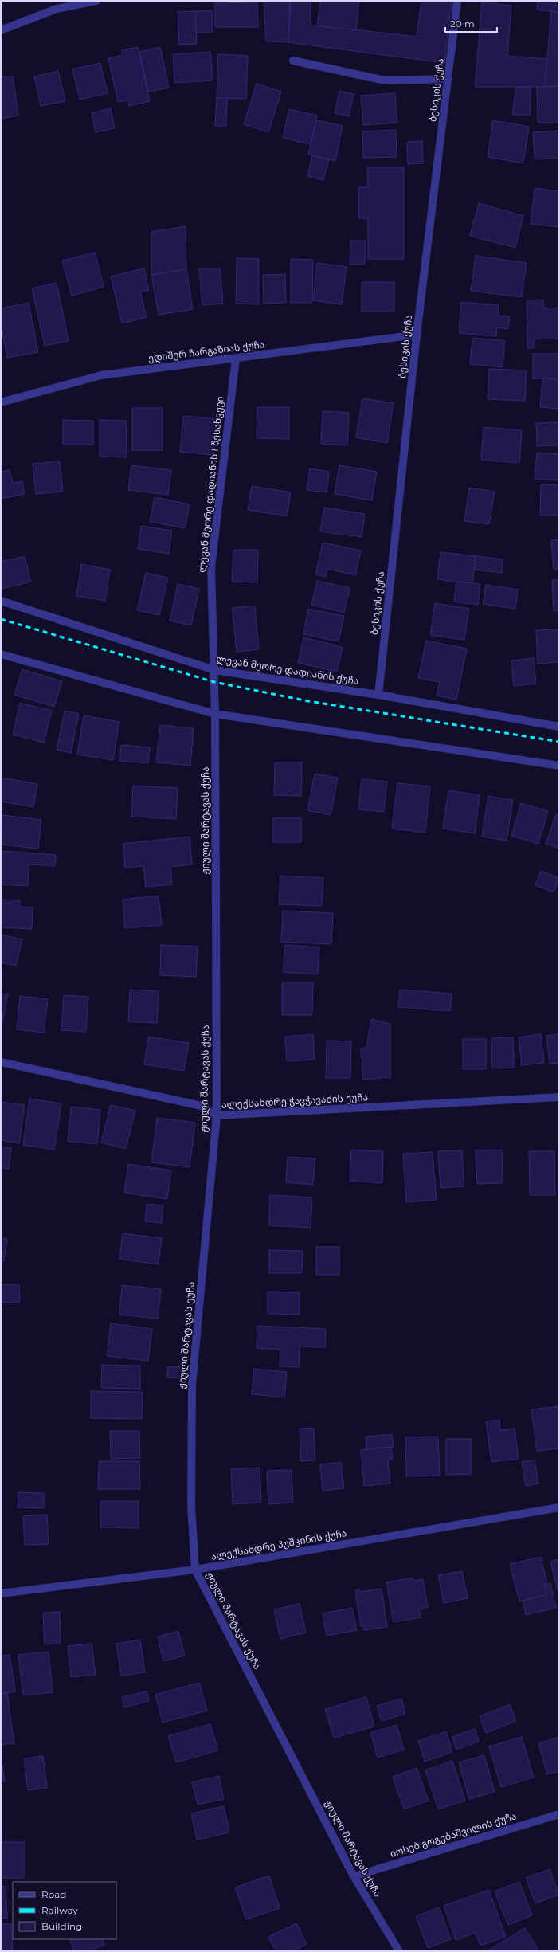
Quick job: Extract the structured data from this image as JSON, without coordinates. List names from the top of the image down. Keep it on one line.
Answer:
{"streets":{"street":["ბესიკის ქუჩა","ედიშერ ჩარგაზიას ქუჩა","ლევან მეორე დადიანის I შესახვევი","ლევან მეორე დადიანის ქუჩა","ჟიული შარტავას ქუჩა","ალექსანდრე ჭავჭავაძის ქუჩა","ალექსანდრე პუშკინის ქუჩა","იოსებ გოგებაშვილის ქუჩა"]},"crossings":[["ბესიკის ქუჩა","ედიშერ ჩარგაზიას ქუჩა"],["ბესიკის ქუჩა","ლევან მეორე დადიანის ქუჩა"],["ედიშერ ჩარგაზიას ქუჩა","ლევან მეორე დადიანის I შესახვევი"],["ლევან მეორე დადიანის I შესახვევი","ლევან მეორე დადიანის ქუჩა"],["ლევან მეორე დადიანის I შესახვევი","ჟიული შარტავას ქუჩა"],["ლევან მეორე დადიანის ქუჩა","ჟიული შარტავას ქუჩა"],["ჟიული შარტავას ქუჩა","ალექსანდრე ჭავჭავაძის ქუჩა"],["ჟიული შარტავას ქუჩა","ალექსანდრე პუშკინის ქუჩა"],["ჟიული შარტავას ქუჩა","იოსებ გოგებაშვილის ქუჩა"]],"legend":["Road","Railway","Building"],"scale_bar":"20 m"}
